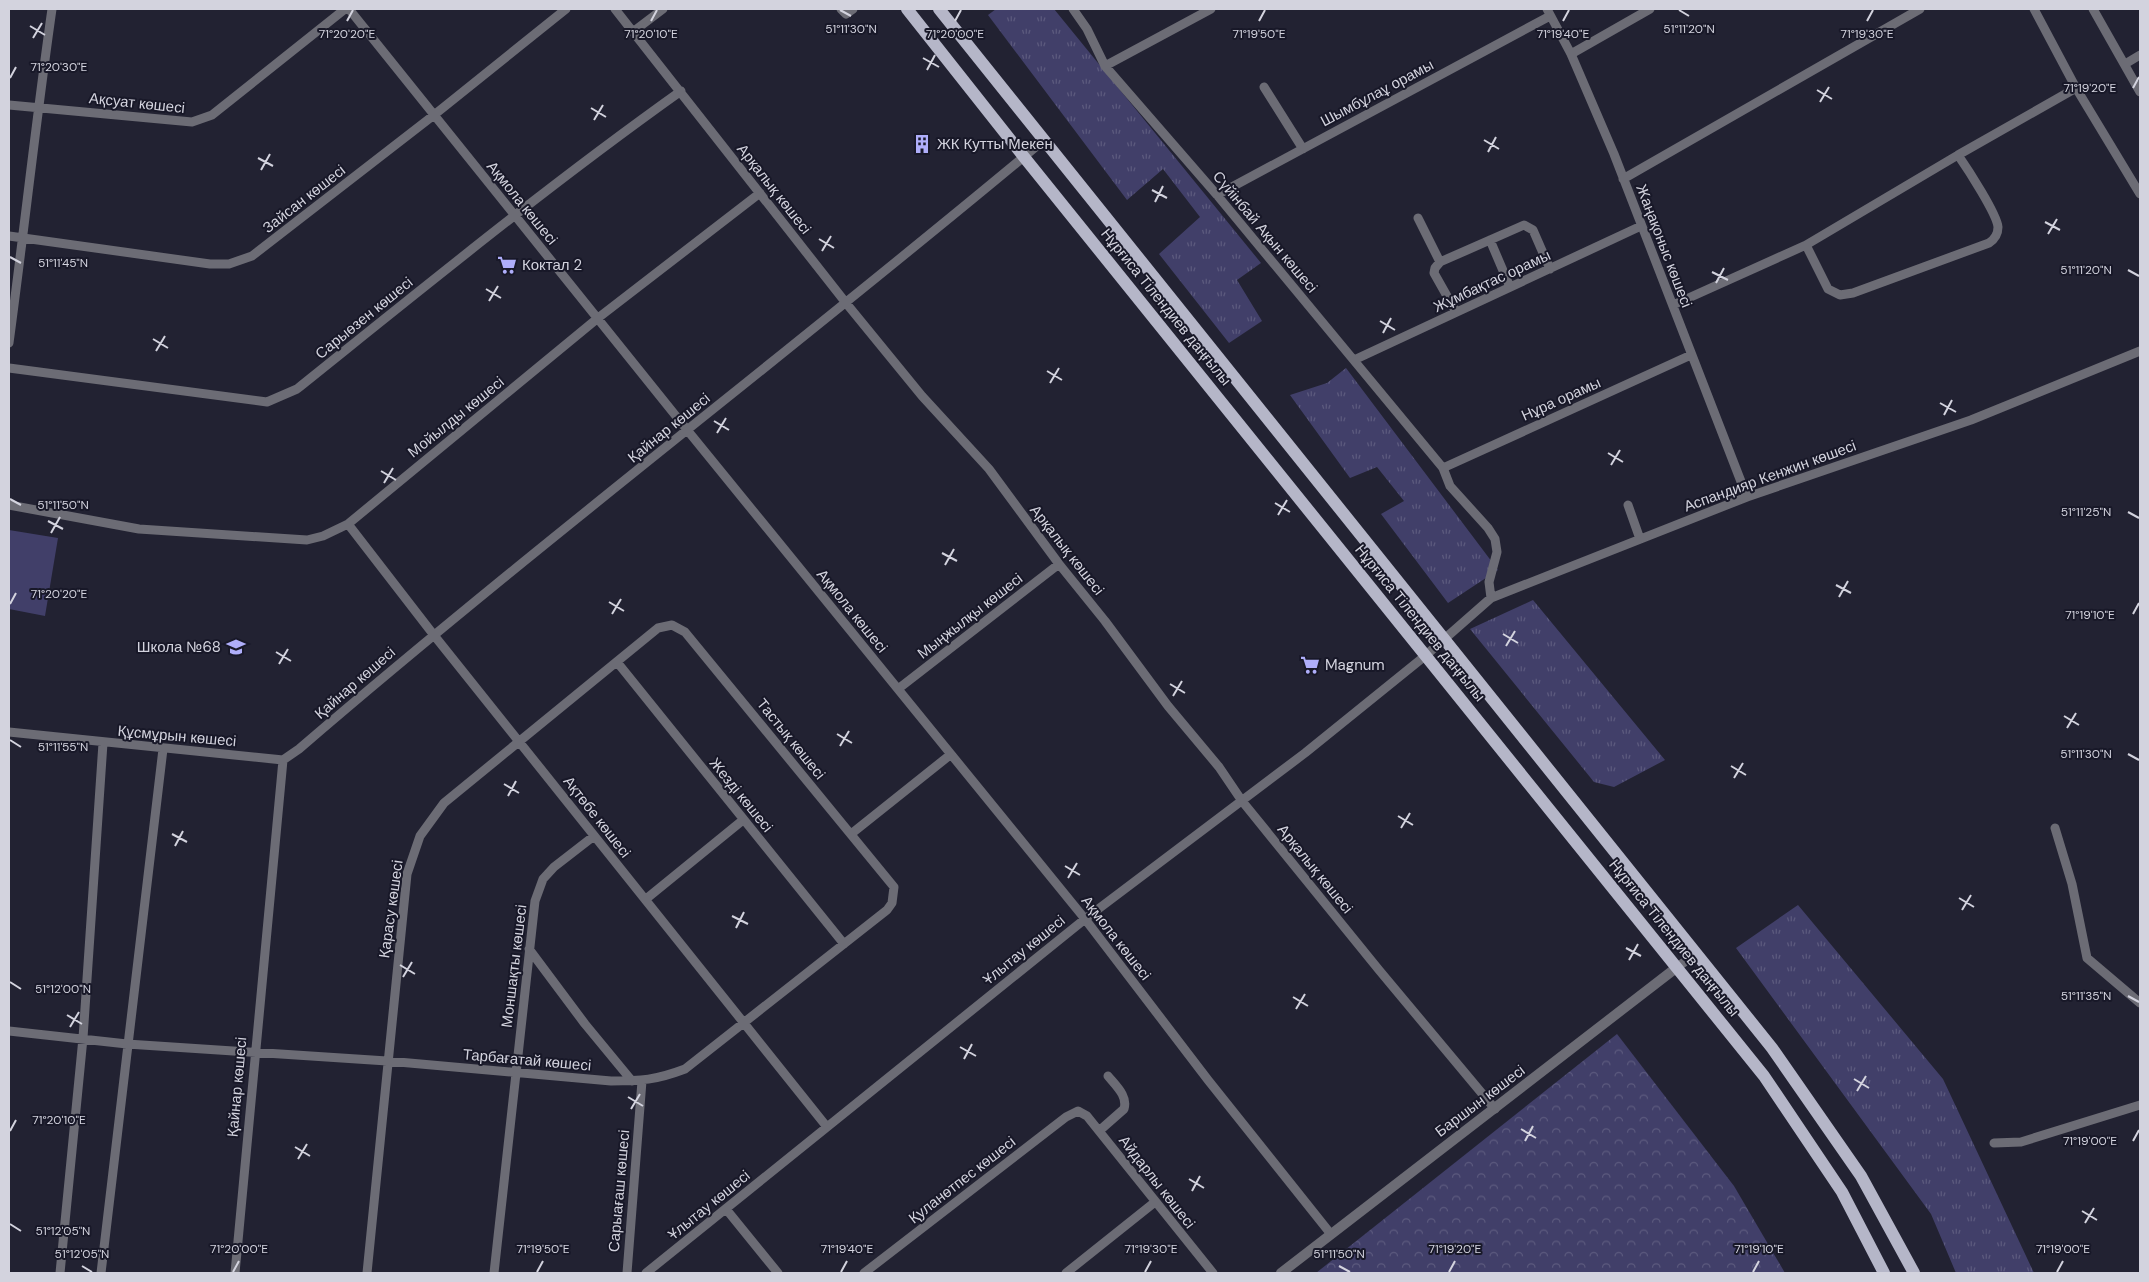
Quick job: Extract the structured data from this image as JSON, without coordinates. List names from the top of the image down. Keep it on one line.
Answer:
{"streets":{"main road":["Нұрғиса Тілендиев даңғылы"],"street":["Шымбұлаұ орамы","Ақсуат көшесі","Арқалық көшесі","Зайсан көшесі","Ақмола көшесі","Сүйінбай Ақын көшесі","Жаңақоныс көшесі","Жұмбақтас орамы","Сарыөзен көшесі","Нұра орамы","Мойылды көшесі","Қайнар көшесі","Аспандияр Кенжин көшесі","Мыңжылқы көшесі","Құсмұрын көшесі","Тастық көшесі","Жезді көшесі","Ақтөбе көшесі","Қарасу көшесі","Ұлытау көшесі","Моншақты көшесі","Тарбағатай көшесі","Баршын көшесі","Қуланөтпес көшесі","Айдарлы көшесі","Сарыағаш көшесі"]},"crossings":[["Шымбұлаұ орамы","Сүйінбай Ақын көшесі"],["Шымбұлаұ орамы","Жаңақоныс көшесі"],["Арқалық көшесі","Сарыөзен көшесі"],["Арқалық көшесі","Мойылды көшесі"],["Арқалық көшесі","Қайнар көшесі"],["Арқалық көшесі","Мыңжылқы көшесі"],["Арқалық көшесі","Ұлытау көшесі"],["Арқалық көшесі","Баршын көшесі"],["Зайсан көшесі","Ақмола көшесі"],["Ақмола көшесі","Сарыөзен көшесі"],["Ақмола көшесі","Мойылды көшесі"],["Ақмола көшесі","Қайнар көшесі"],["Ақмола көшесі","Мыңжылқы көшесі"],["Ақмола көшесі","Ұлытау көшесі"],["Ақмола көшесі","Баршын көшесі"],["Сүйінбай Ақын көшесі","Жұмбақтас орамы"],["Сүйінбай Ақын көшесі","Нұра орамы"],["Сүйінбай Ақын көшесі","Аспандияр Кенжин көшесі"],["Жаңақоныс көшесі","Жұмбақтас орамы"],["Жаңақоныс көшесі","Нұра орамы"],["Жаңақоныс көшесі","Аспандияр Кенжин көшесі"],["Нұрғиса Тілендиев даңғылы","Қайнар көшесі"],["Нұрғиса Тілендиев даңғылы","Аспандияр Кенжин көшесі"],["Нұрғиса Тілендиев даңғылы","Ұлытау көшесі"],["Нұрғиса Тілендиев даңғылы","Баршын көшесі"],["Мойылды көшесі","Ақтөбе көшесі"],["Қайнар көшесі","Құсмұрын көшесі"],["Қайнар көшесі","Ақтөбе көшесі"],["Қайнар көшесі","Тарбағатай көшесі"],["Аспандияр Кенжин көшесі","Ұлытау көшесі"],["Тастық көшесі","Қарасу көшесі"],["Тастық көшесі","Тарбағатай көшесі"],["Жезді көшесі","Қарасу көшесі"],["Жезді көшесі","Тарбағатай көшесі"],["Ақтөбе көшесі","Қарасу көшесі"],["Ақтөбе көшесі","Ұлытау көшесі"],["Ақтөбе көшесі","Моншақты көшесі"],["Ақтөбе көшесі","Тарбағатай көшесі"],["Қарасу көшесі","Тарбағатай көшесі"],["Моншақты көшесі","Тарбағатай көшесі"],["Тарбағатай көшесі","Сарыағаш көшесі"],["Қуланөтпес көшесі","Айдарлы көшесі"]],"places":{"building":["ЖК Кутты Мекен"],"supermarket":["Коктал 2","Magnum"],"school or university":["Школа №68"]},"coordinates":["51°11'30\"N","51°11'20\"N","71°20'20\"E","71°20'10\"E","71°20'00\"E","71°19'50\"E","71°19'40\"E","71°19'30\"E","71°20'30\"E","71°19'20\"E","51°11'45\"N","51°11'50\"N","51°11'25\"N","71°19'10\"E","51°11'55\"N","51°12'00\"N","51°11'35\"N","71°19'00\"E","51°12'05\"N"]}
